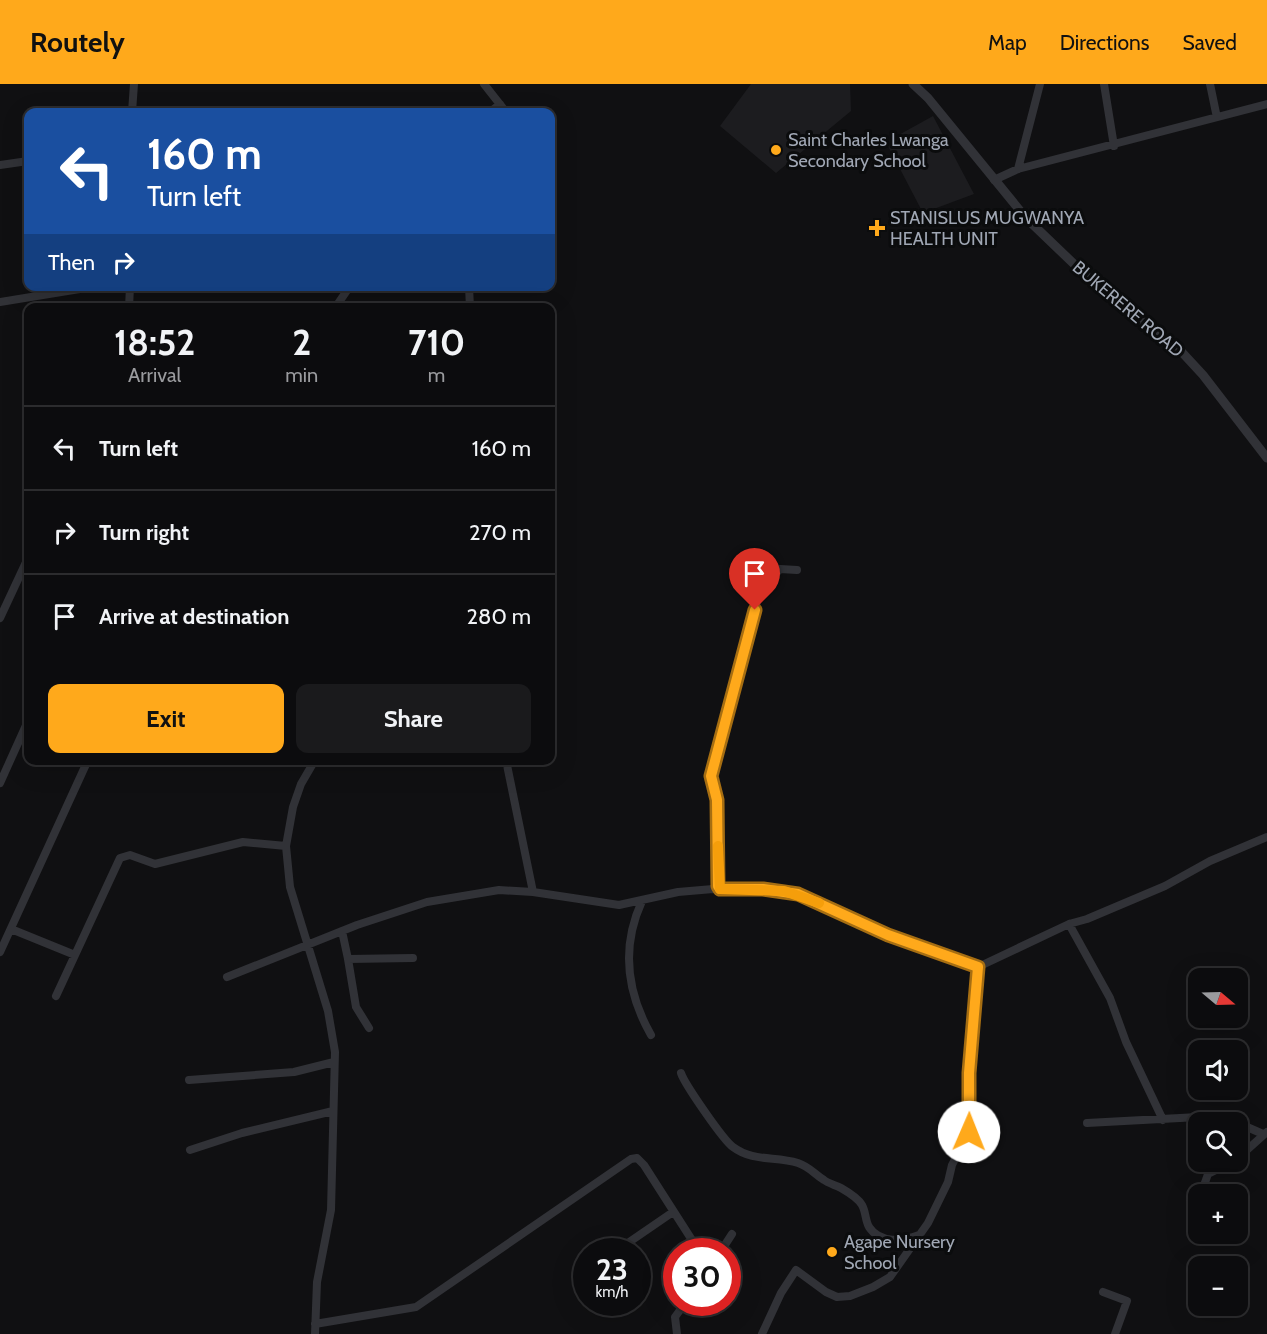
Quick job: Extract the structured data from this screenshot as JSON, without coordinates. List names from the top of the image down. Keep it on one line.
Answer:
{"streets":{"street":["BUKERERE ROAD"]},"places":{"other":["Saint Charles Lwanga Secondary School","Agape Nursery School"],"health":["STANISLUS MUGWANYA HEALTH UNIT"]},"north":"right","page":{"header":"Routely","nav":["Map","Directions","Saved"],"turn":["160 m","Turn left"],"then":"Then","eta":["18:52","Arrival","2","min","710","m"],"list":[{"name":"Turn left","value":"160 m"},{"name":"Turn right","value":"270 m"},{"name":"Arrive at destination","value":"280 m"}],"buttons":["Exit","Share"],"map_buttons":["+","−"],"speed":"23 km/h","limit":"30"}}
